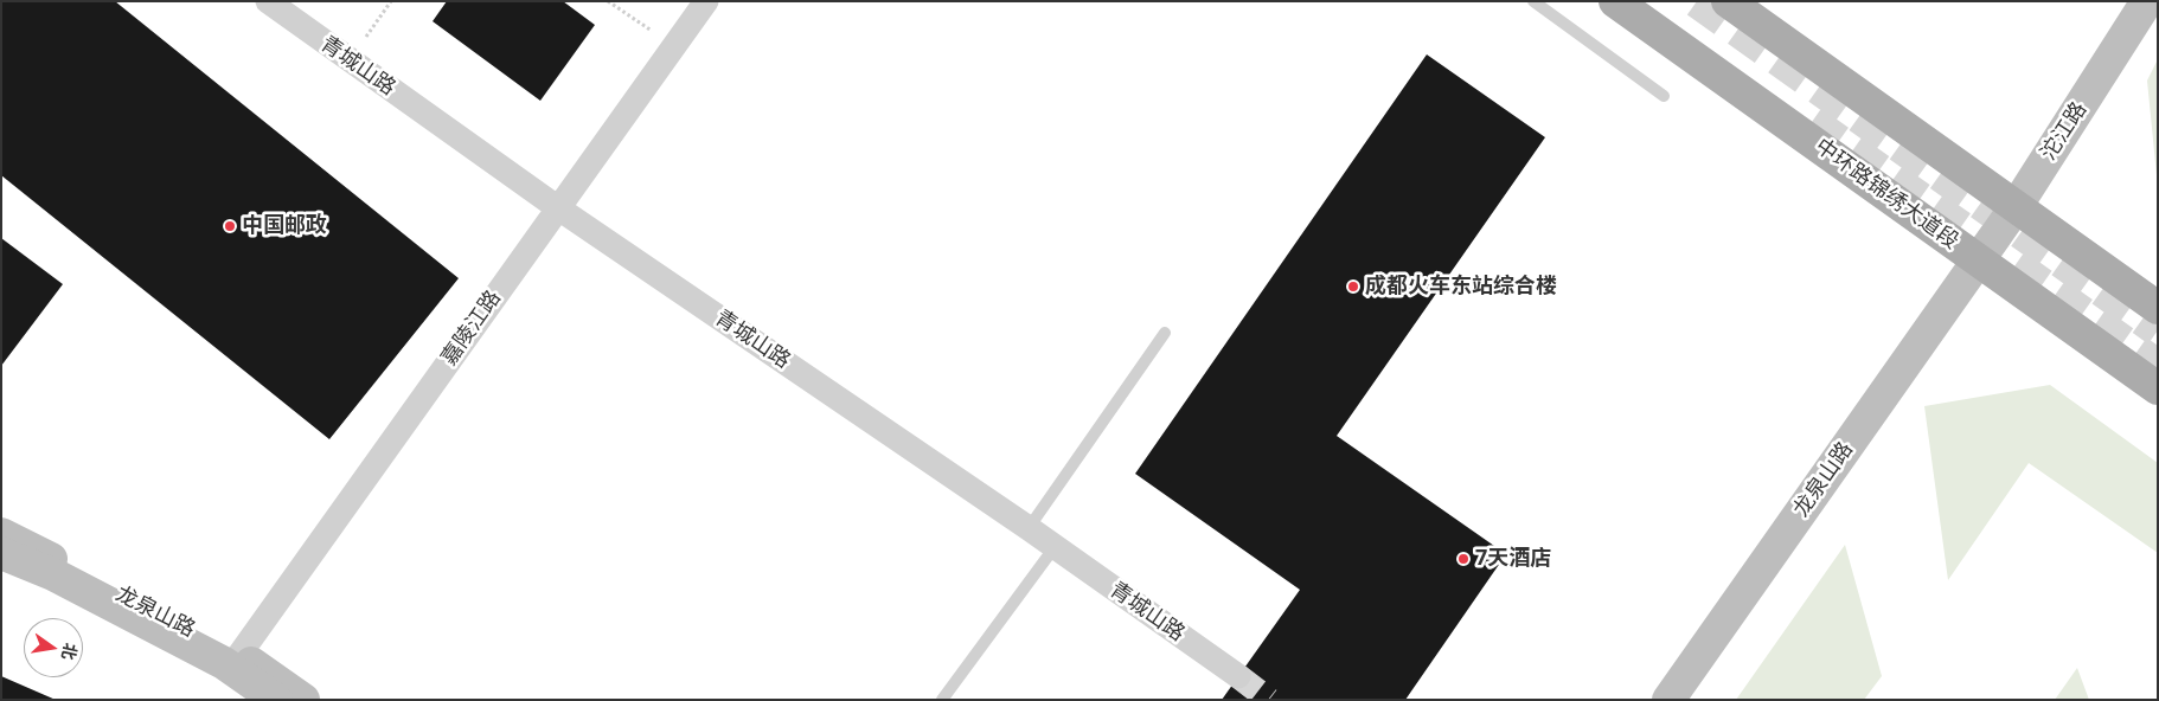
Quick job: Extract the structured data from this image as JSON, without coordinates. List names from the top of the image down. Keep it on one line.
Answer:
{"streets":{"main road":["中环路锦绣大道段"],"street":["青城山路","沱江路","嘉陵江路","龙泉山路"]},"crossings":[["青城山路","嘉陵江路"],["沱江路","中环路锦绣大道段"],["沱江路","龙泉山路"],["中环路锦绣大道段","龙泉山路"],["嘉陵江路","龙泉山路"]],"places":["中国邮政","成都火车东站综合楼","7天酒店"],"north":"right"}
